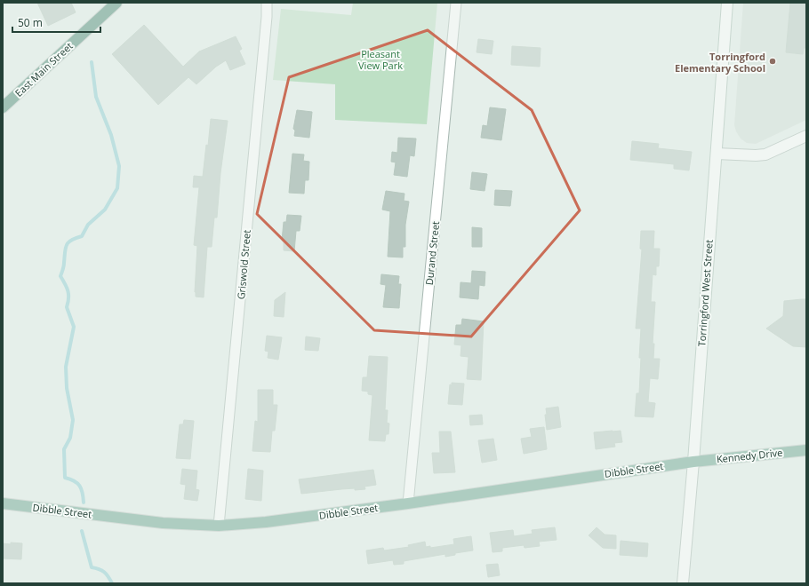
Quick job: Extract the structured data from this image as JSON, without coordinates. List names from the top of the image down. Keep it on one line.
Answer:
{"streets":{"highway":["East Main Street"],"main road":["Torringford West Street","Kennedy Drive","Dibble Street"],"street":["Durand Street","Griswold Street"]},"crossings":[["Durand Street","Dibble Street"],["Griswold Street","Dibble Street"],["Torringford West Street","Kennedy Drive"],["Torringford West Street","Dibble Street"],["Kennedy Drive","Dibble Street"]],"parks":["Pleasant View Park"],"places":["Torringford Elementary School"],"scale_bar":"50 m"}
